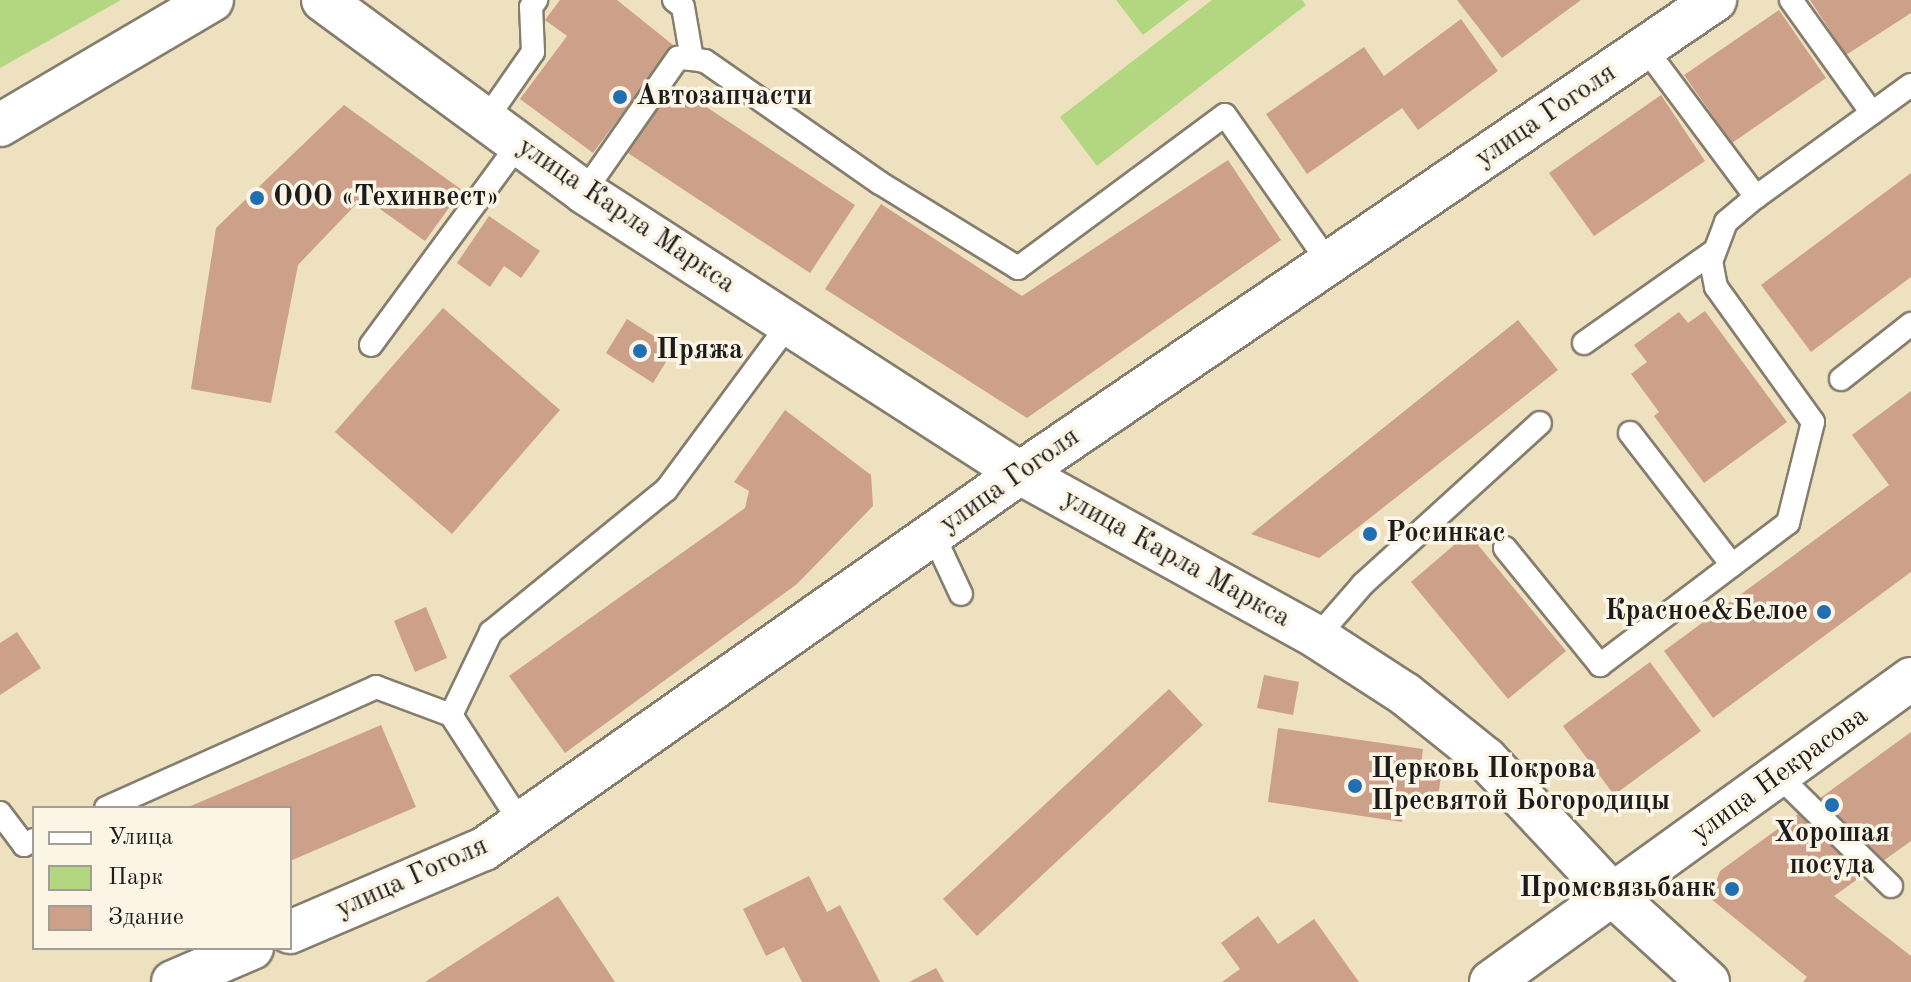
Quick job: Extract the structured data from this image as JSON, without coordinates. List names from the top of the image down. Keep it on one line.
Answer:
{"streets":{"street":["улица Гоголя","улица Карла Маркса","улица Некрасова"]},"crossings":[["улица Гоголя","улица Карла Маркса"],["улица Карла Маркса","улица Некрасова"]],"places":["Автозапчасти","ООО «Техинвест»","Пряжа","Росинкас","Красное&Белое","Церковь Покрова Пресвятой Богородицы","Хорошая посуда","Промсвязьбанк"],"legend":["Улица","Парк","Здание"]}
